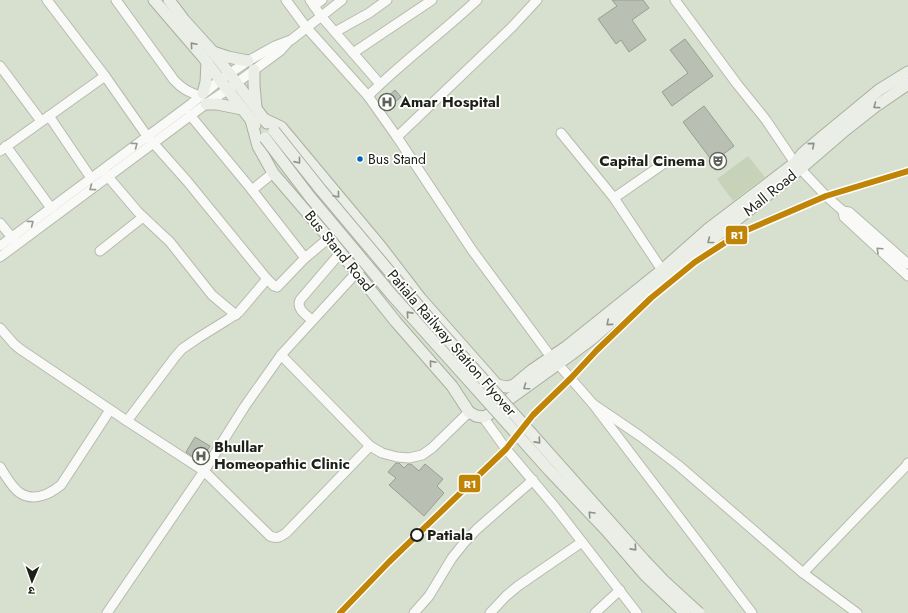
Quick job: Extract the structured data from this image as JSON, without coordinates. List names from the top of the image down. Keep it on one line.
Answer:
{"streets":{"main road":["Mall Road","Bus Stand Road","Patiala Railway Station Flyover"]},"crossings":[["Bus Stand Road","Patiala Railway Station Flyover"]],"one_way":["Bus Stand Road"],"places":{"hospital":["Amar Hospital","Bhullar Homeopathic Clinic"],"other":["Bus Stand","Patiala"],"theatre":["Capital Cinema"]},"lines":["transit line R1"],"north":"bottom"}
